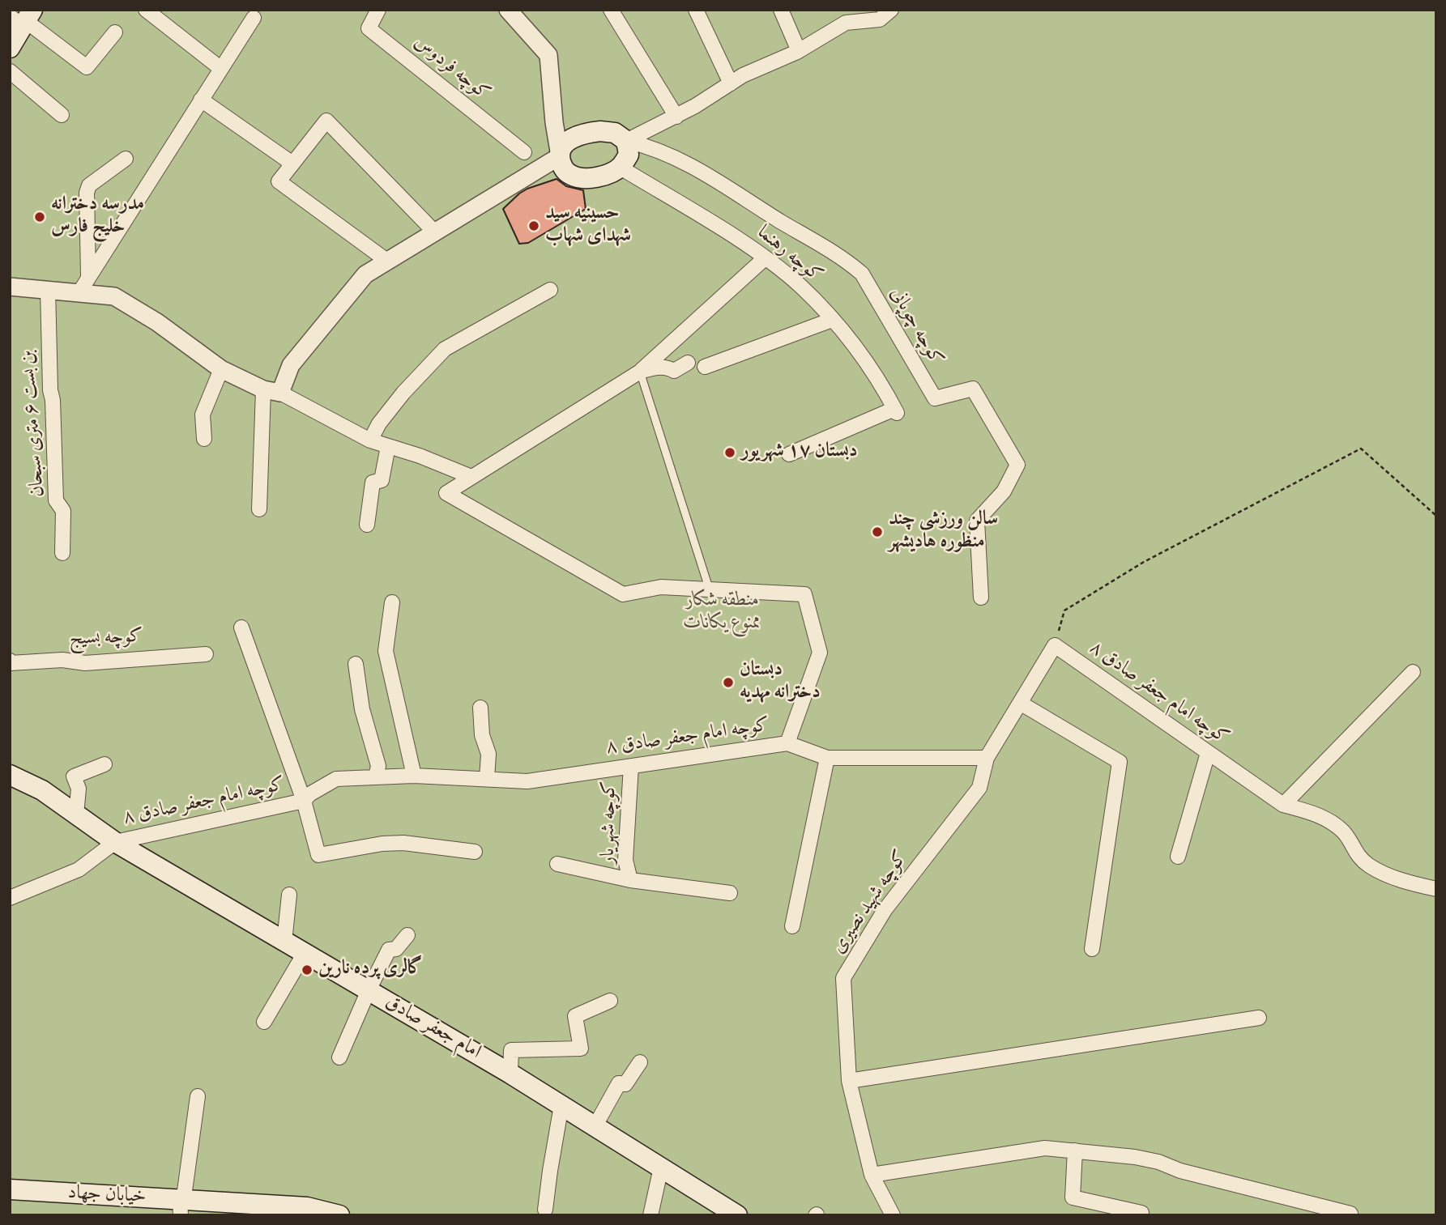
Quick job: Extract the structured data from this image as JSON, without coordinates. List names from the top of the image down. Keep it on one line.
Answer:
{"streets":{"main road":["امام جعفر صادق","خیابان جهاد"],"street":["کوچه فردوس","کوچه رهنما","کوچه چوپانی","بن بست ۶ متری سبحان","کوچه بسیج","کوچه امام جعفر صادق ۸","کوچه شهریار","کوچه شهید نصیری"]},"crossings":[["کوچه رهنما","کوچه چوپانی"],["کوچه امام جعفر صادق ۸","کوچه شهریار"],["کوچه امام جعفر صادق ۸","کوچه شهید نصیری"],["کوچه امام جعفر صادق ۸","امام جعفر صادق"]],"parks":["منطقه شکار ممنوع یکانات"],"places":["مدرسه دخترانه خلیج فارس","حسینیه سید شهدای شهاب","دبستان ۱۷ شهریور","سالن ورزشی چند منظوره هادیشهر","دبستان دخترانه مهدیه","گالری پرده نارین"]}
